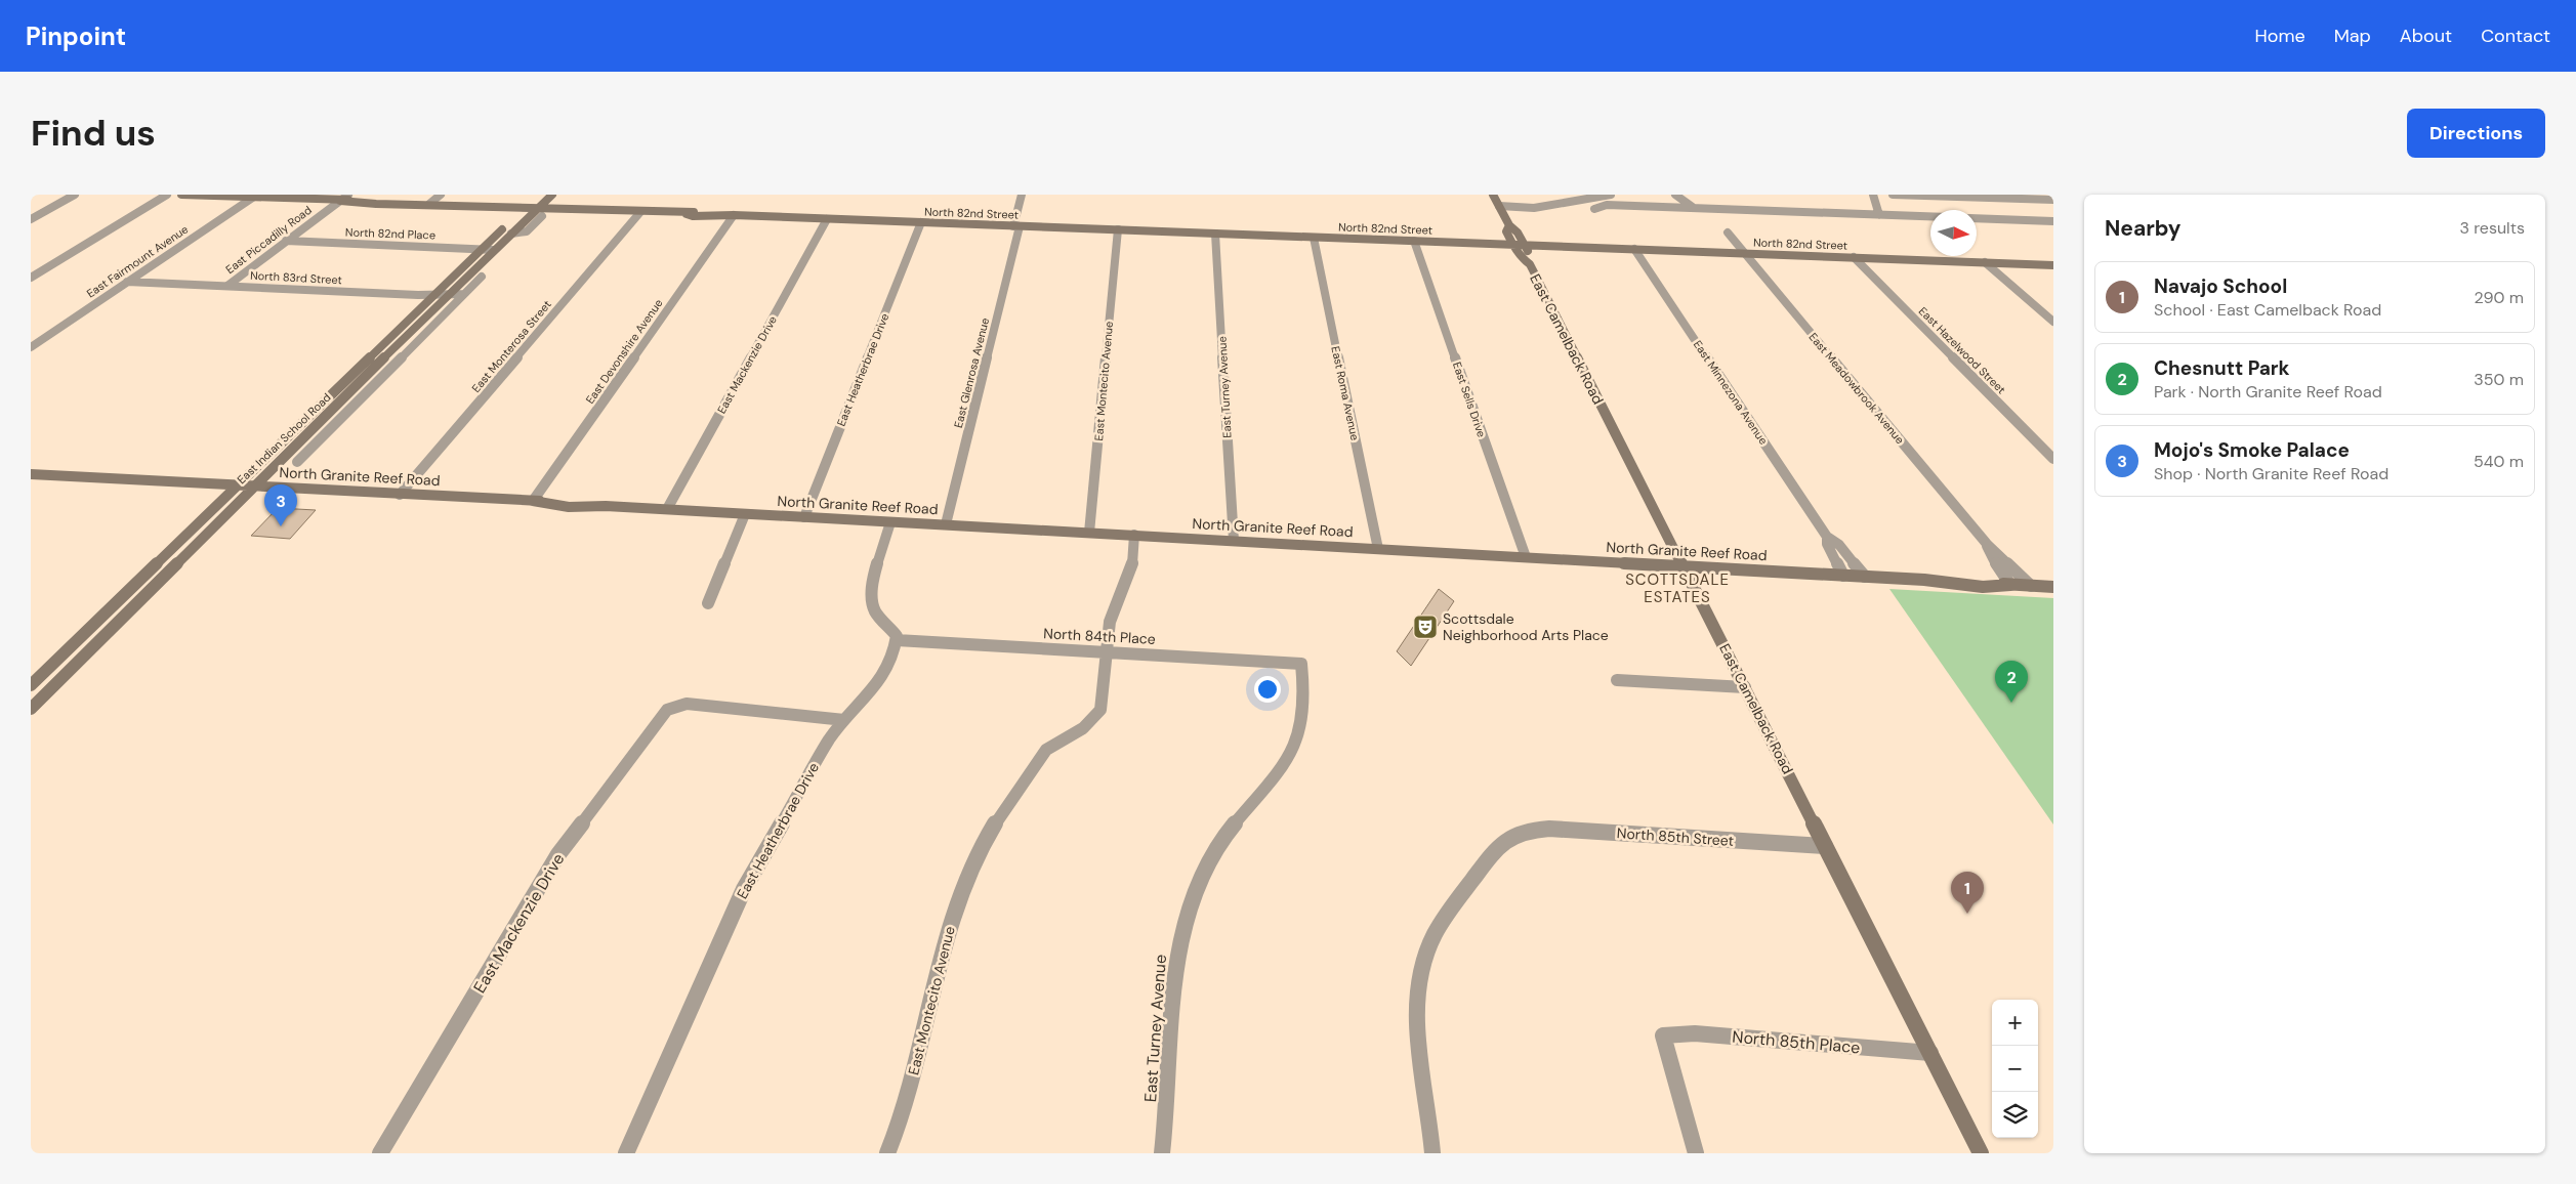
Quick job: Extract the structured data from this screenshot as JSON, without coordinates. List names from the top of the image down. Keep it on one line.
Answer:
{"streets":{"street":["North 82nd Street","North 82nd Place","East Piccadilly Road","East Fairmount Avenue","North 83rd Street","East Camelback Road","East Monterosa Street","East Hazelwood Street","East Devonshire Avenue","East Mackenzie Drive","East Heatherbrae Drive","East Glenrosa Avenue","East Montecito Avenue","East Turney Avenue","East Meadowbrook Avenue","East Minnezona Avenue","East Roma Avenue","East Sells Drive","East Indian School Road","North Granite Reef Road","North 84th Place","North 85th Street","North 85th Place"]},"crossings":[["North 82nd Street","East Piccadilly Road"],["North 82nd Street","East Fairmount Avenue"],["North 82nd Street","East Camelback Road"],["North 82nd Street","East Monterosa Street"],["North 82nd Street","East Hazelwood Street"],["North 82nd Street","East Devonshire Avenue"],["North 82nd Street","East Mackenzie Drive"],["North 82nd Street","East Heatherbrae Drive"],["North 82nd Street","East Glenrosa Avenue"],["North 82nd Street","East Montecito Avenue"],["North 82nd Street","East Turney Avenue"],["North 82nd Street","East Meadowbrook Avenue"],["North 82nd Street","East Minnezona Avenue"],["North 82nd Street","East Roma Avenue"],["North 82nd Street","East Sells Drive"],["North 82nd Street","East Indian School Road"],["North 82nd Place","East Piccadilly Road"],["North 82nd Place","East Indian School Road"],["East Piccadilly Road","North 83rd Street"],["East Fairmount Avenue","North 83rd Street"],["North 83rd Street","East Indian School Road"],["East Camelback Road","North Granite Reef Road"],["East Camelback Road","North 85th Street"],["East Camelback Road","North 85th Place"],["East Monterosa Street","North Granite Reef Road"],["East Devonshire Avenue","North Granite Reef Road"],["East Mackenzie Drive","East Heatherbrae Drive"],["East Mackenzie Drive","North Granite Reef Road"],["East Heatherbrae Drive","North Granite Reef Road"],["East Heatherbrae Drive","North 84th Place"],["East Glenrosa Avenue","North Granite Reef Road"],["East Montecito Avenue","North Granite Reef Road"],["East Montecito Avenue","North 84th Place"],["East Turney Avenue","North Granite Reef Road"],["East Turney Avenue","North 84th Place"],["East Meadowbrook Avenue","North Granite Reef Road"],["East Minnezona Avenue","North Granite Reef Road"],["East Roma Avenue","North Granite Reef Road"],["East Sells Drive","North Granite Reef Road"],["East Indian School Road","North Granite Reef Road"]],"districts":["SCOTTSDALE ESTATES"],"places":{"theatre":["Scottsdale Neighborhood Arts Place"]},"north":"right","page":{"header":"Pinpoint","nav":["Home","Map","About","Contact"],"buttons":"Directions","title":"Find us","heading":["Nearby","3 results"],"list":[{"mark":"1","name":"Navajo School","note":"School · East Camelback Road","value":"290 m"},{"mark":"2","name":"Chesnutt Park","note":"Park · North Granite Reef Road","value":"350 m"},{"mark":"3","name":"Mojo's Smoke Palace","note":"Shop · North Granite Reef Road","value":"540 m"}],"pins":["3","2","1"],"map_buttons":["+","−"]}}
